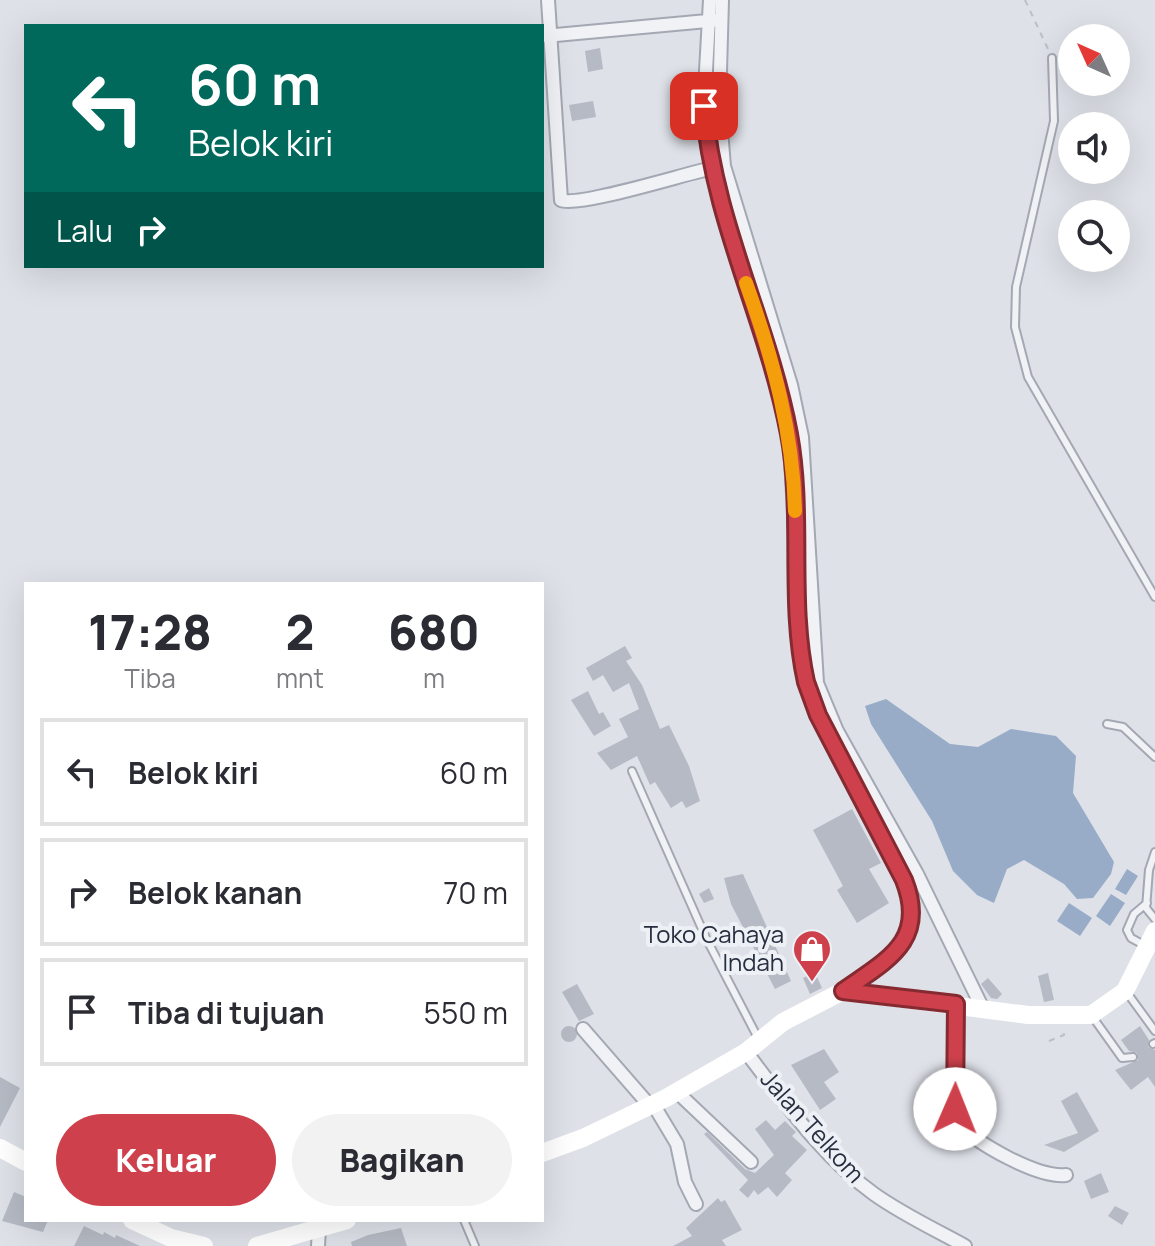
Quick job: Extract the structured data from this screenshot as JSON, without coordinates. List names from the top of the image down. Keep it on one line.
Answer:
{"streets":{"street":["Jalan Telkom"]},"places":{"shop":["Toko Cahaya Indah"]},"north":"top left","page":{"turn":["60 m","Belok kiri"],"then":"Lalu","eta":["17:28","Tiba","2","mnt","680","m"],"list":[{"name":"Belok kiri","value":"60 m"},{"name":"Belok kanan","value":"70 m"},{"name":"Tiba di tujuan","value":"550 m"}],"buttons":["Keluar","Bagikan"]}}
